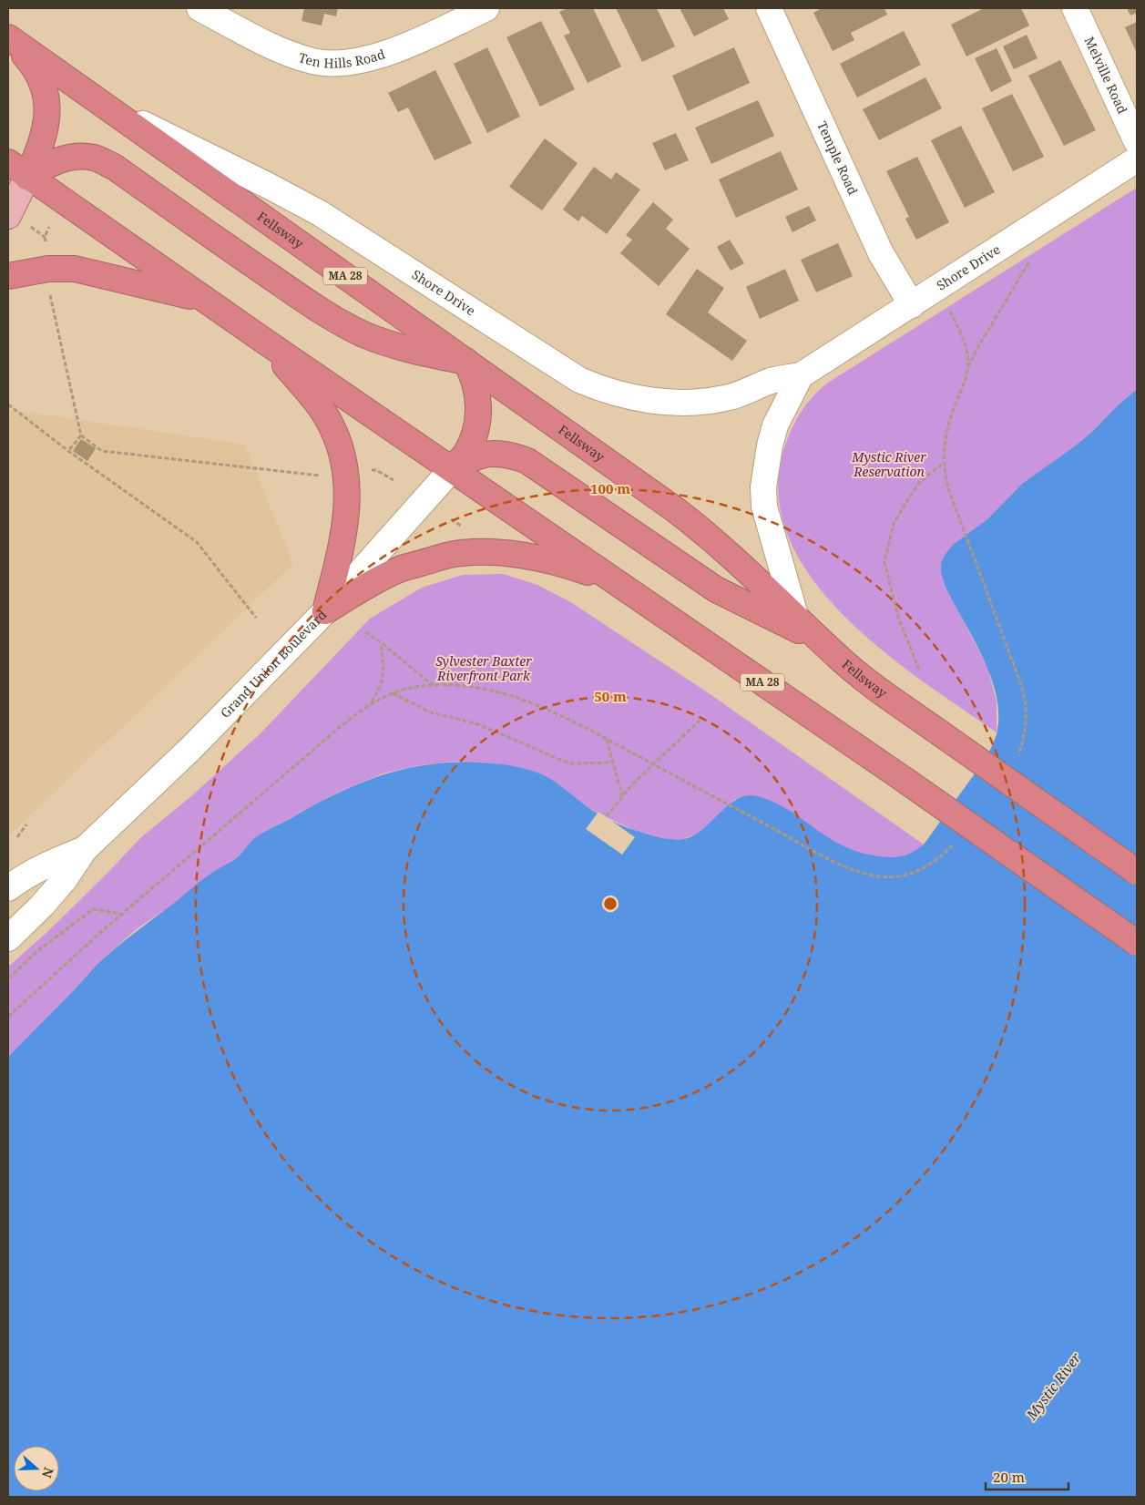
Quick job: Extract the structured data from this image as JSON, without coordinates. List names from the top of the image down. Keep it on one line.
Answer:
{"streets":{"highway":["Fellsway","MA 28"],"street":["Ten Hills Road","Melville Road","Temple Road","Shore Drive","Grand Union Boulevard"]},"crossings":[["Temple Road","Shore Drive"],["Fellsway","Shore Drive"],["MA 28","Grand Union Boulevard"]],"water":["Mystic River"],"parks":["Mystic River Reservation","Sylvester Baxter Riverfront Park"],"scale_bar":"20 m","north":"right","rings":["100 m","50 m"]}
